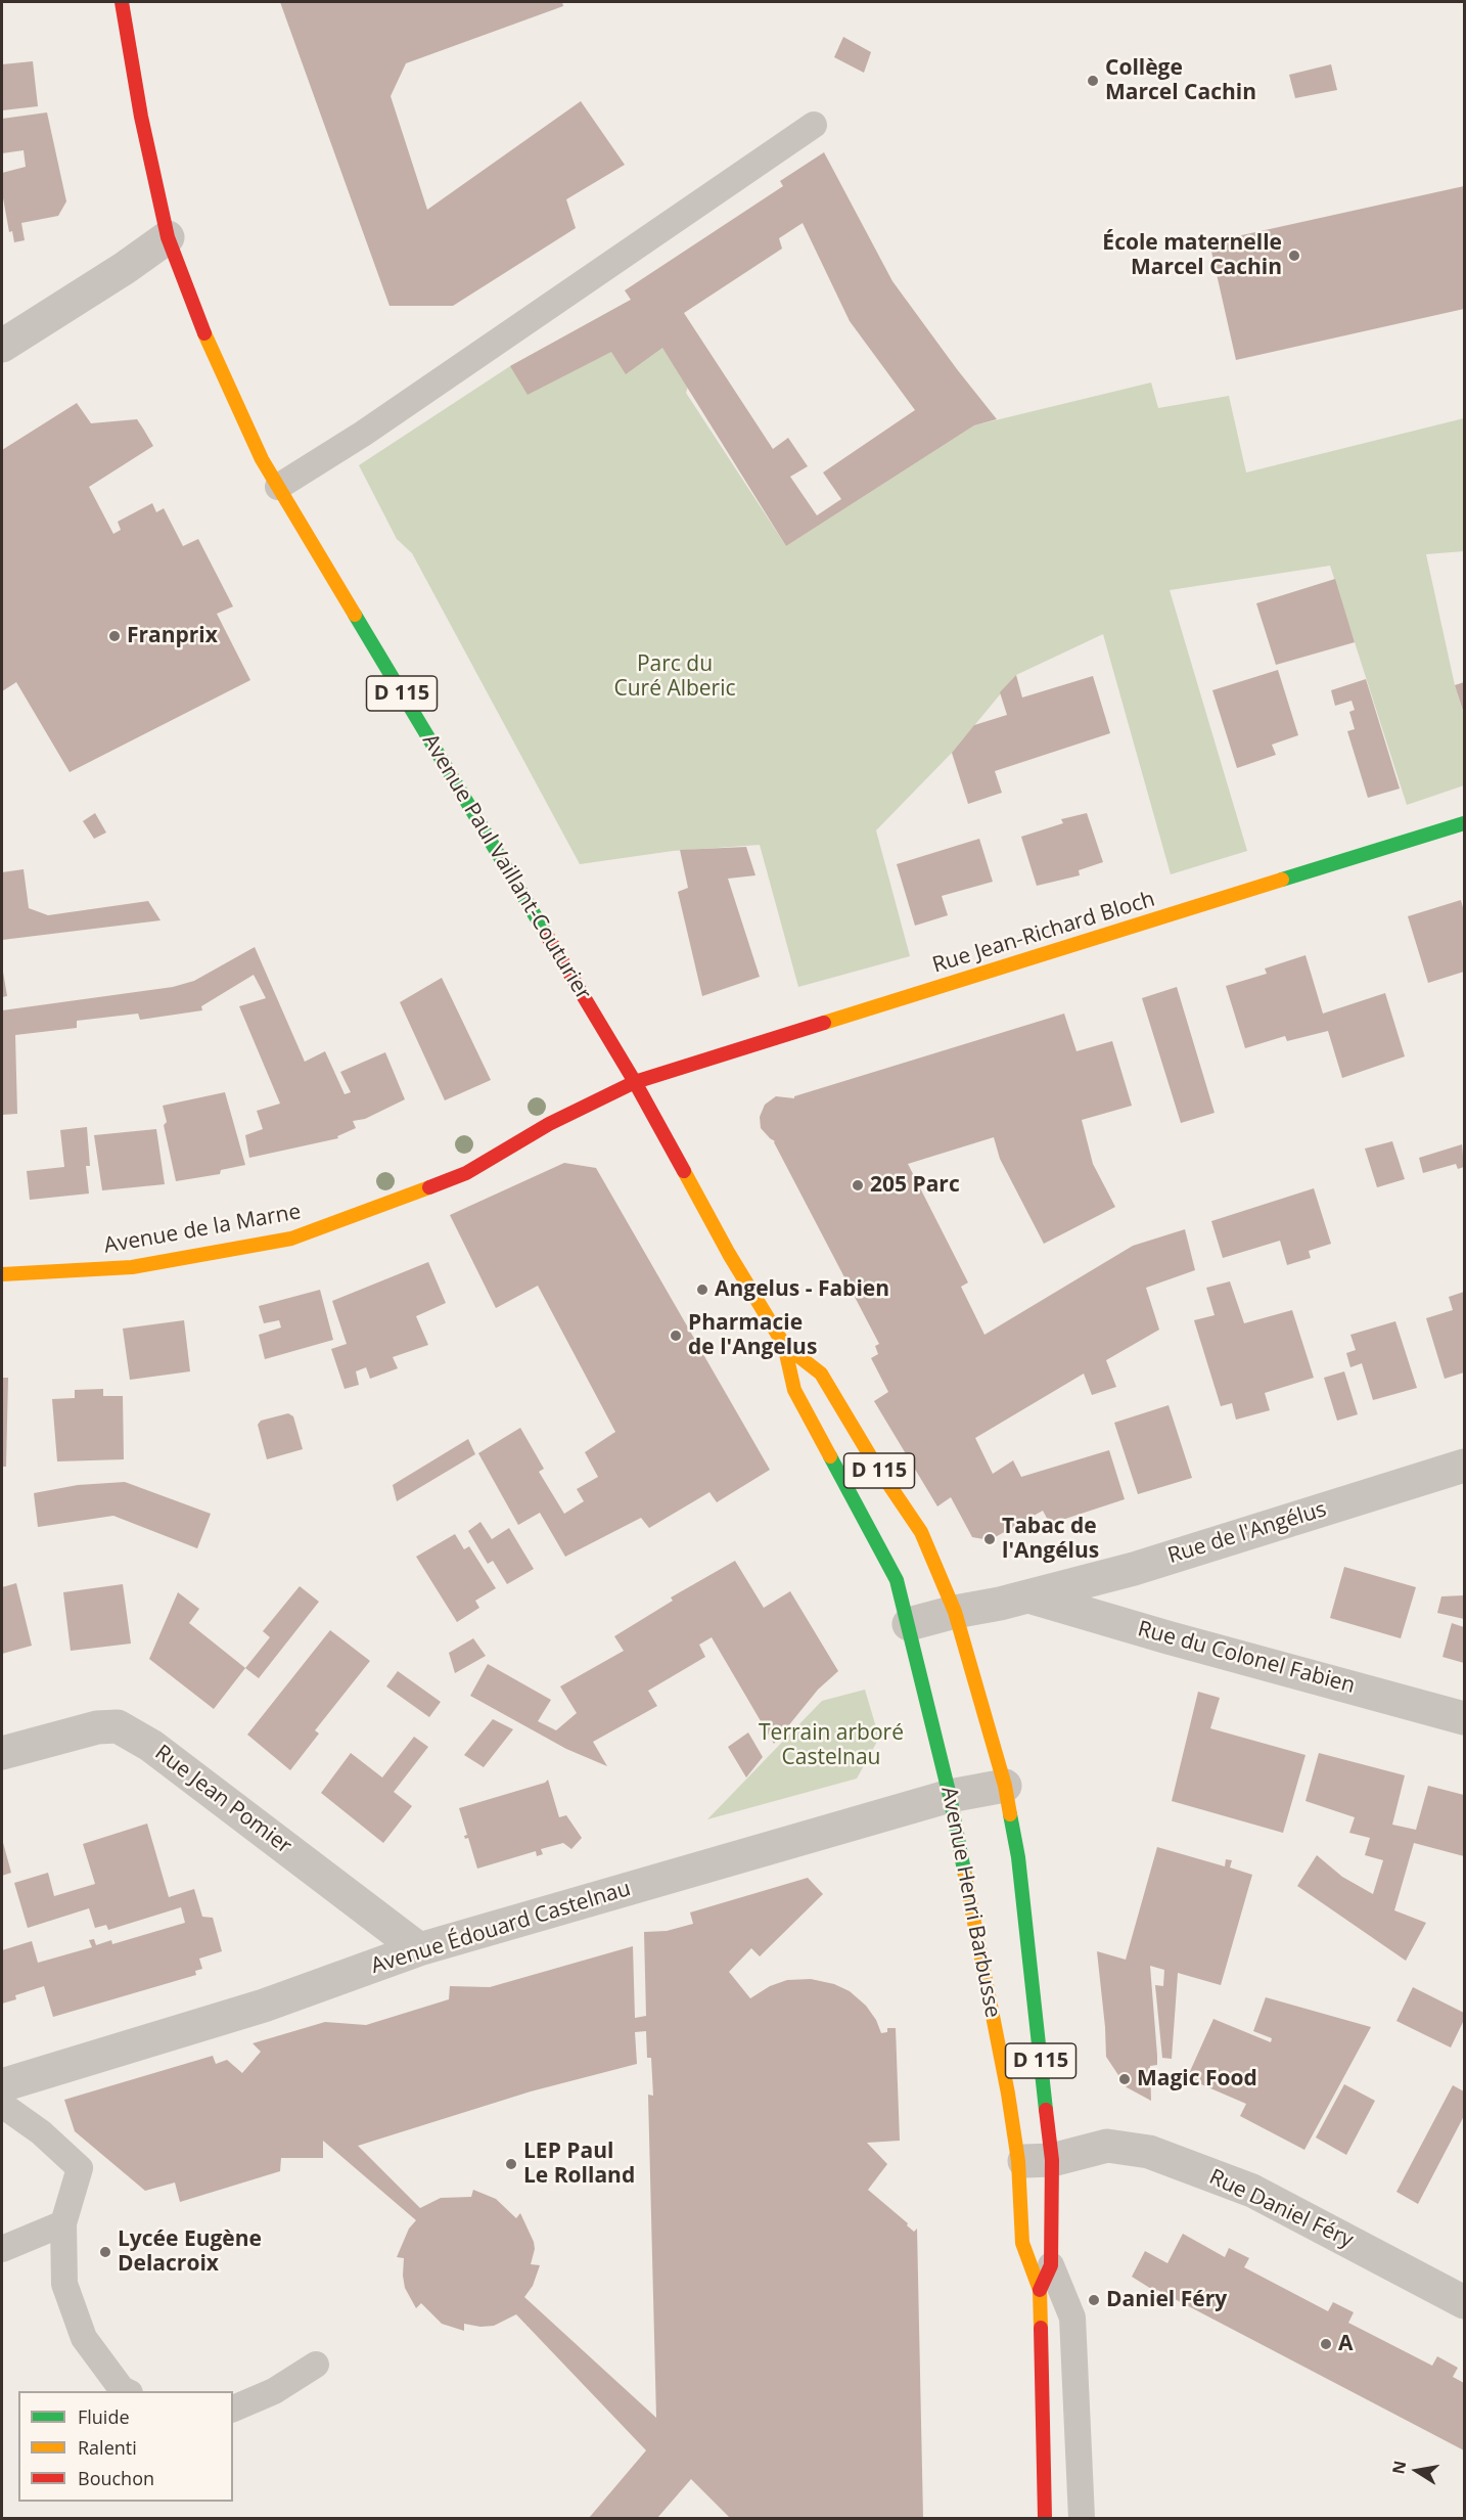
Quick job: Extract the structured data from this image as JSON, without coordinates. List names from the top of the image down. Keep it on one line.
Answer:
{"streets":{"main road":["D 115","Avenue Paul Vaillant-Couturier","Rue Jean-Richard Bloch","Avenue de la Marne","Avenue Henri Barbusse"],"street":["Rue de l'Angélus","Rue du Colonel Fabien","Rue Jean Pomier","Avenue Édouard Castelnau","Rue Daniel Féry"]},"crossings":[["Avenue Paul Vaillant-Couturier","Rue Jean-Richard Bloch"],["Avenue Paul Vaillant-Couturier","Avenue de la Marne"],["Avenue Paul Vaillant-Couturier","Rue de l'Angélus"],["Avenue Paul Vaillant-Couturier","Avenue Henri Barbusse"],["Avenue Paul Vaillant-Couturier","Avenue Édouard Castelnau"],["Rue Jean-Richard Bloch","Avenue de la Marne"],["Rue de l'Angélus","Rue du Colonel Fabien"],["Rue Jean Pomier","Avenue Édouard Castelnau"],["Avenue Henri Barbusse","Avenue Édouard Castelnau"],["Avenue Henri Barbusse","Rue Daniel Féry"]],"parks":["Parc du Curé Alberic","Terrain arboré Castelnau"],"places":["Collège Marcel Cachin","École maternelle Marcel Cachin","Franprix","205 Parc","Angelus - Fabien","Pharmacie de l'Angelus","Tabac de l'Angélus","Magic Food","LEP Paul Le Rolland","Lycée Eugène Delacroix","Daniel Féry","A"],"legend":["Fluide","Ralenti","Bouchon"],"north":"left"}
